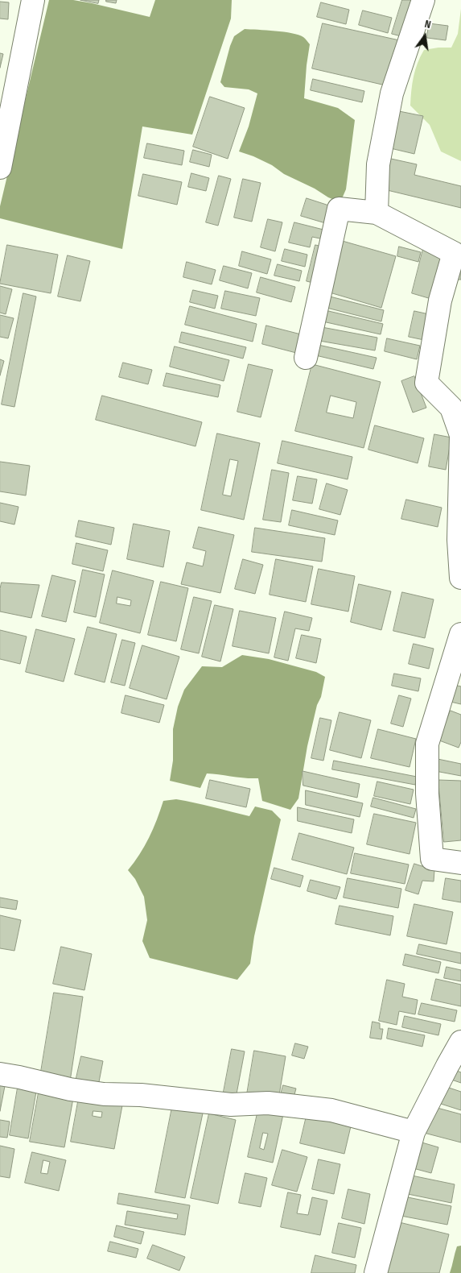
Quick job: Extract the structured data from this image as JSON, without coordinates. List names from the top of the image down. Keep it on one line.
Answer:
{"north":"top"}
